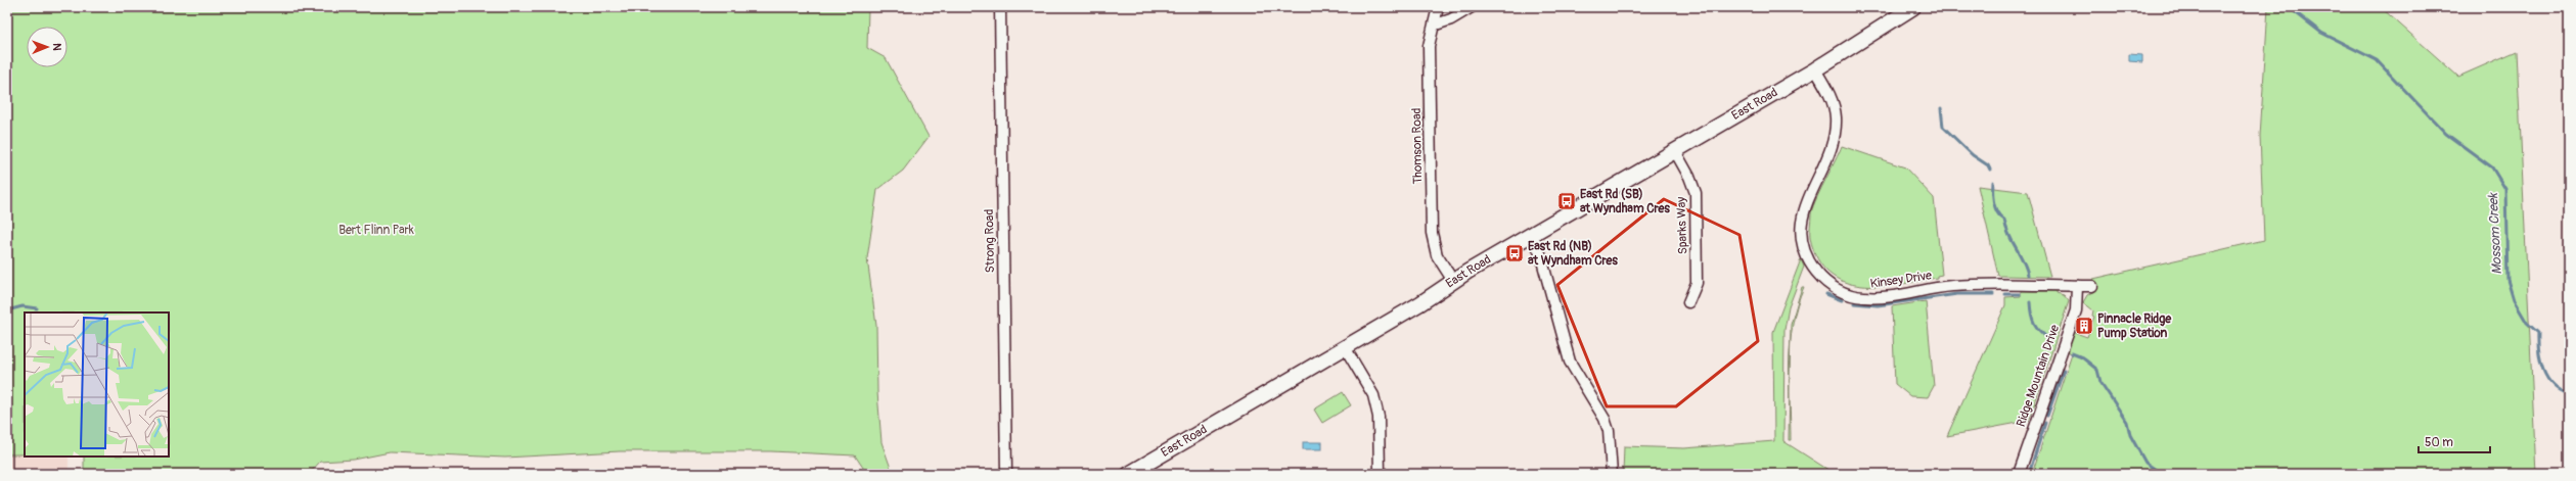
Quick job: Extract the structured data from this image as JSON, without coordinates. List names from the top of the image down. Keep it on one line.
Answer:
{"streets":{"main road":["East Road"],"street":["Thomson Road","Sparks Way","Strong Road","Kinsey Drive","Ridge Mountain Drive"]},"crossings":[["East Road","Thomson Road"],["East Road","Sparks Way"],["East Road","Kinsey Drive"],["Kinsey Drive","Ridge Mountain Drive"]],"water":["Mossom Creek"],"parks":["Bert Flinn Park"],"places":{"bus stop":["East Rd (SB) at Wyndham Cres","East Rd (NB) at Wyndham Cres"],"building":["Pinnacle Ridge Pump Station"]},"scale_bar":"50 m","north":"right"}
